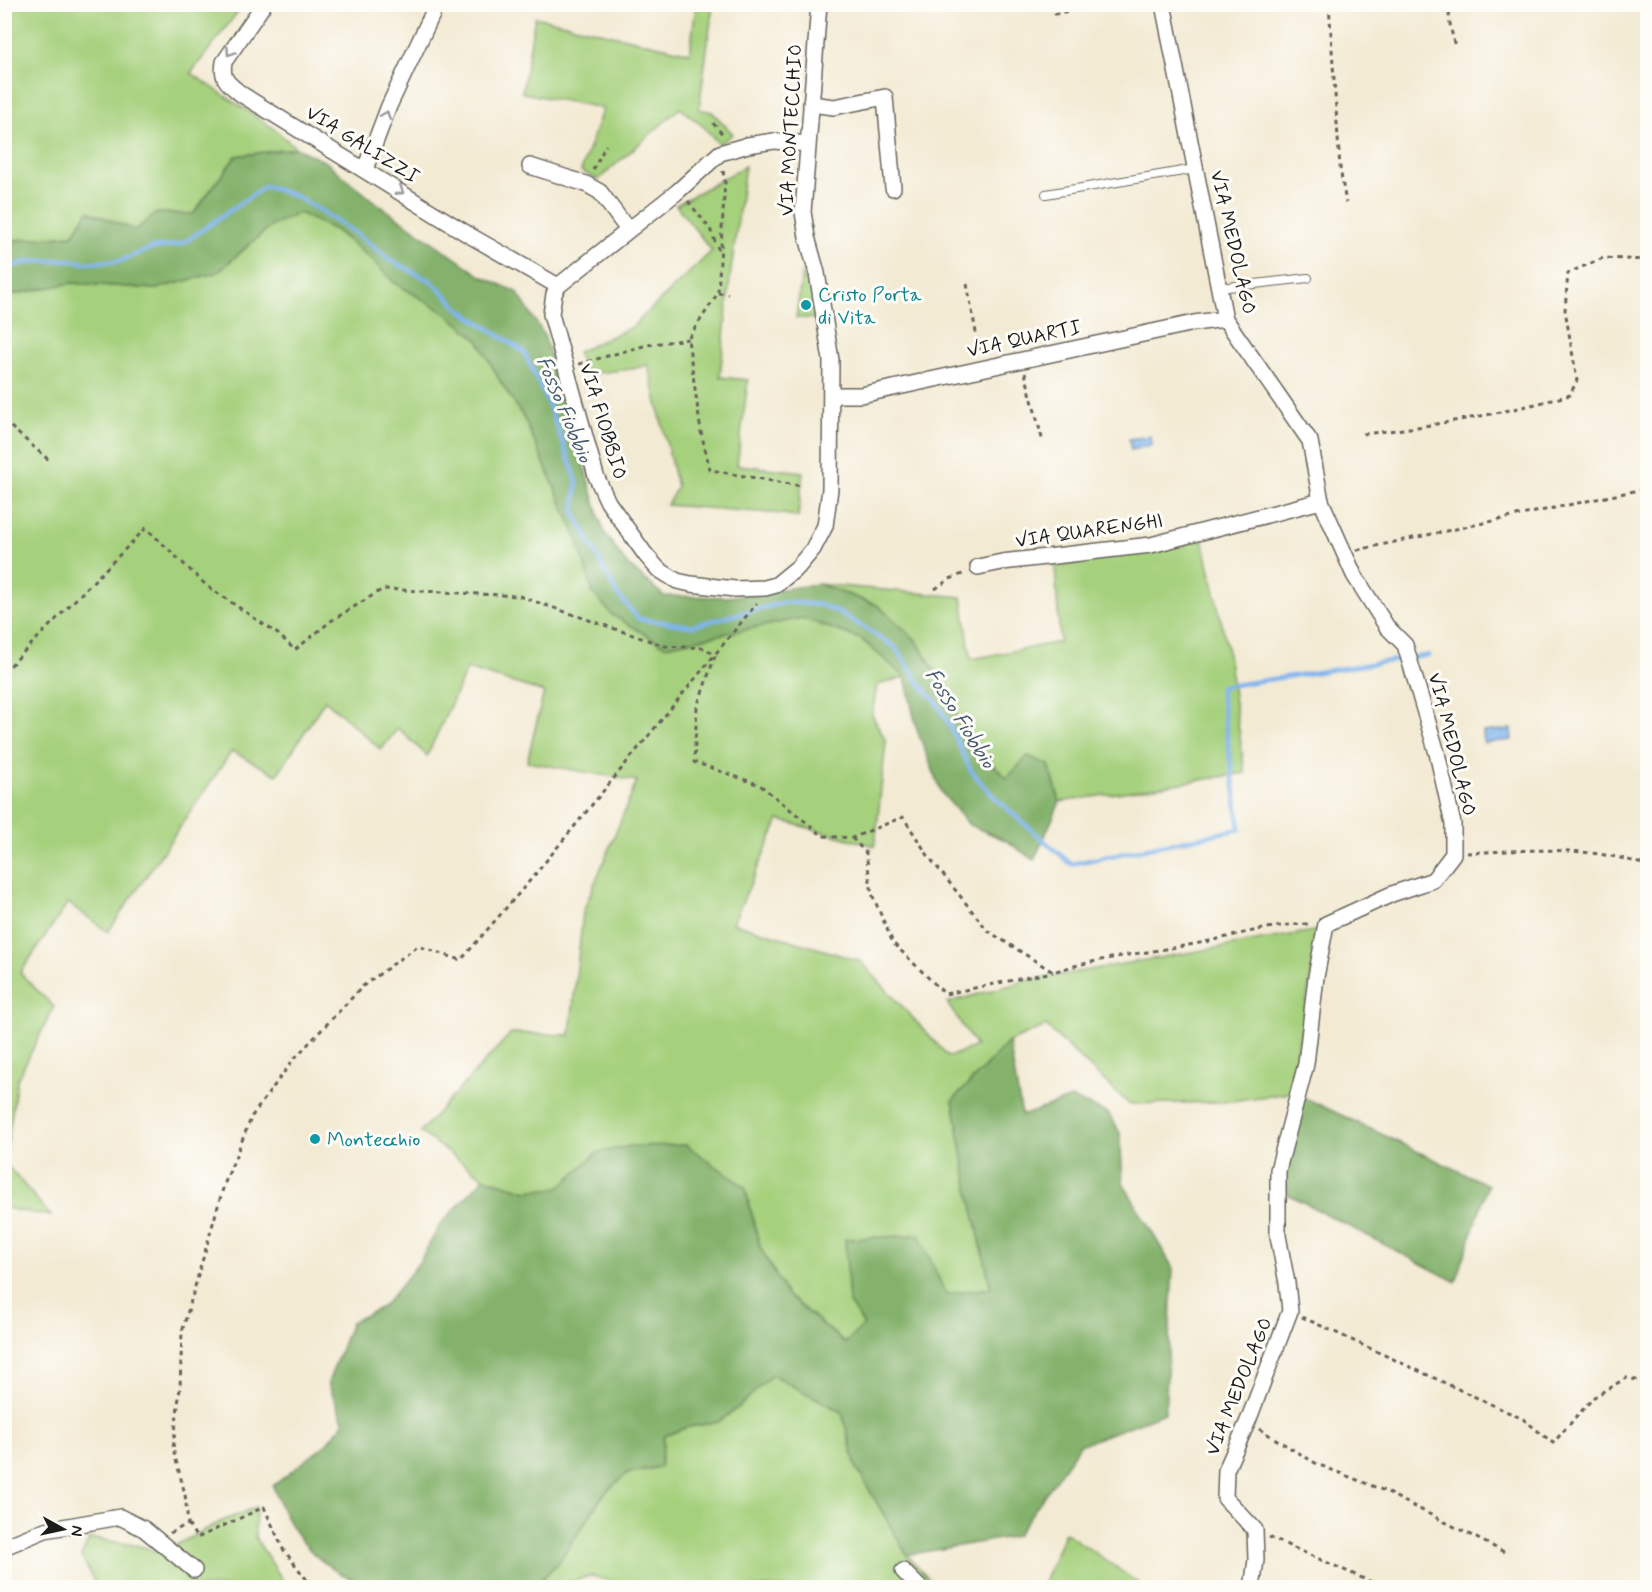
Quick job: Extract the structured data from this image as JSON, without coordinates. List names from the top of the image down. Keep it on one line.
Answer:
{"streets":{"street":["VIA MONTECCHIO","VIA GALIZZI","VIA MEDOLAGO","VIA QUARTI","VIA FIOBBIO","VIA QUARENGHI"]},"crossings":[["VIA MONTECCHIO","VIA QUARTI"],["VIA MONTECCHIO","VIA FIOBBIO"],["VIA GALIZZI","VIA FIOBBIO"],["VIA MEDOLAGO","VIA QUARTI"],["VIA MEDOLAGO","VIA QUARENGHI"]],"one_way":["VIA GALIZZI"],"water":["Fosso Fiobbio"],"places":["Cristo Porta di Vita","Montecchio"],"north":"right"}
